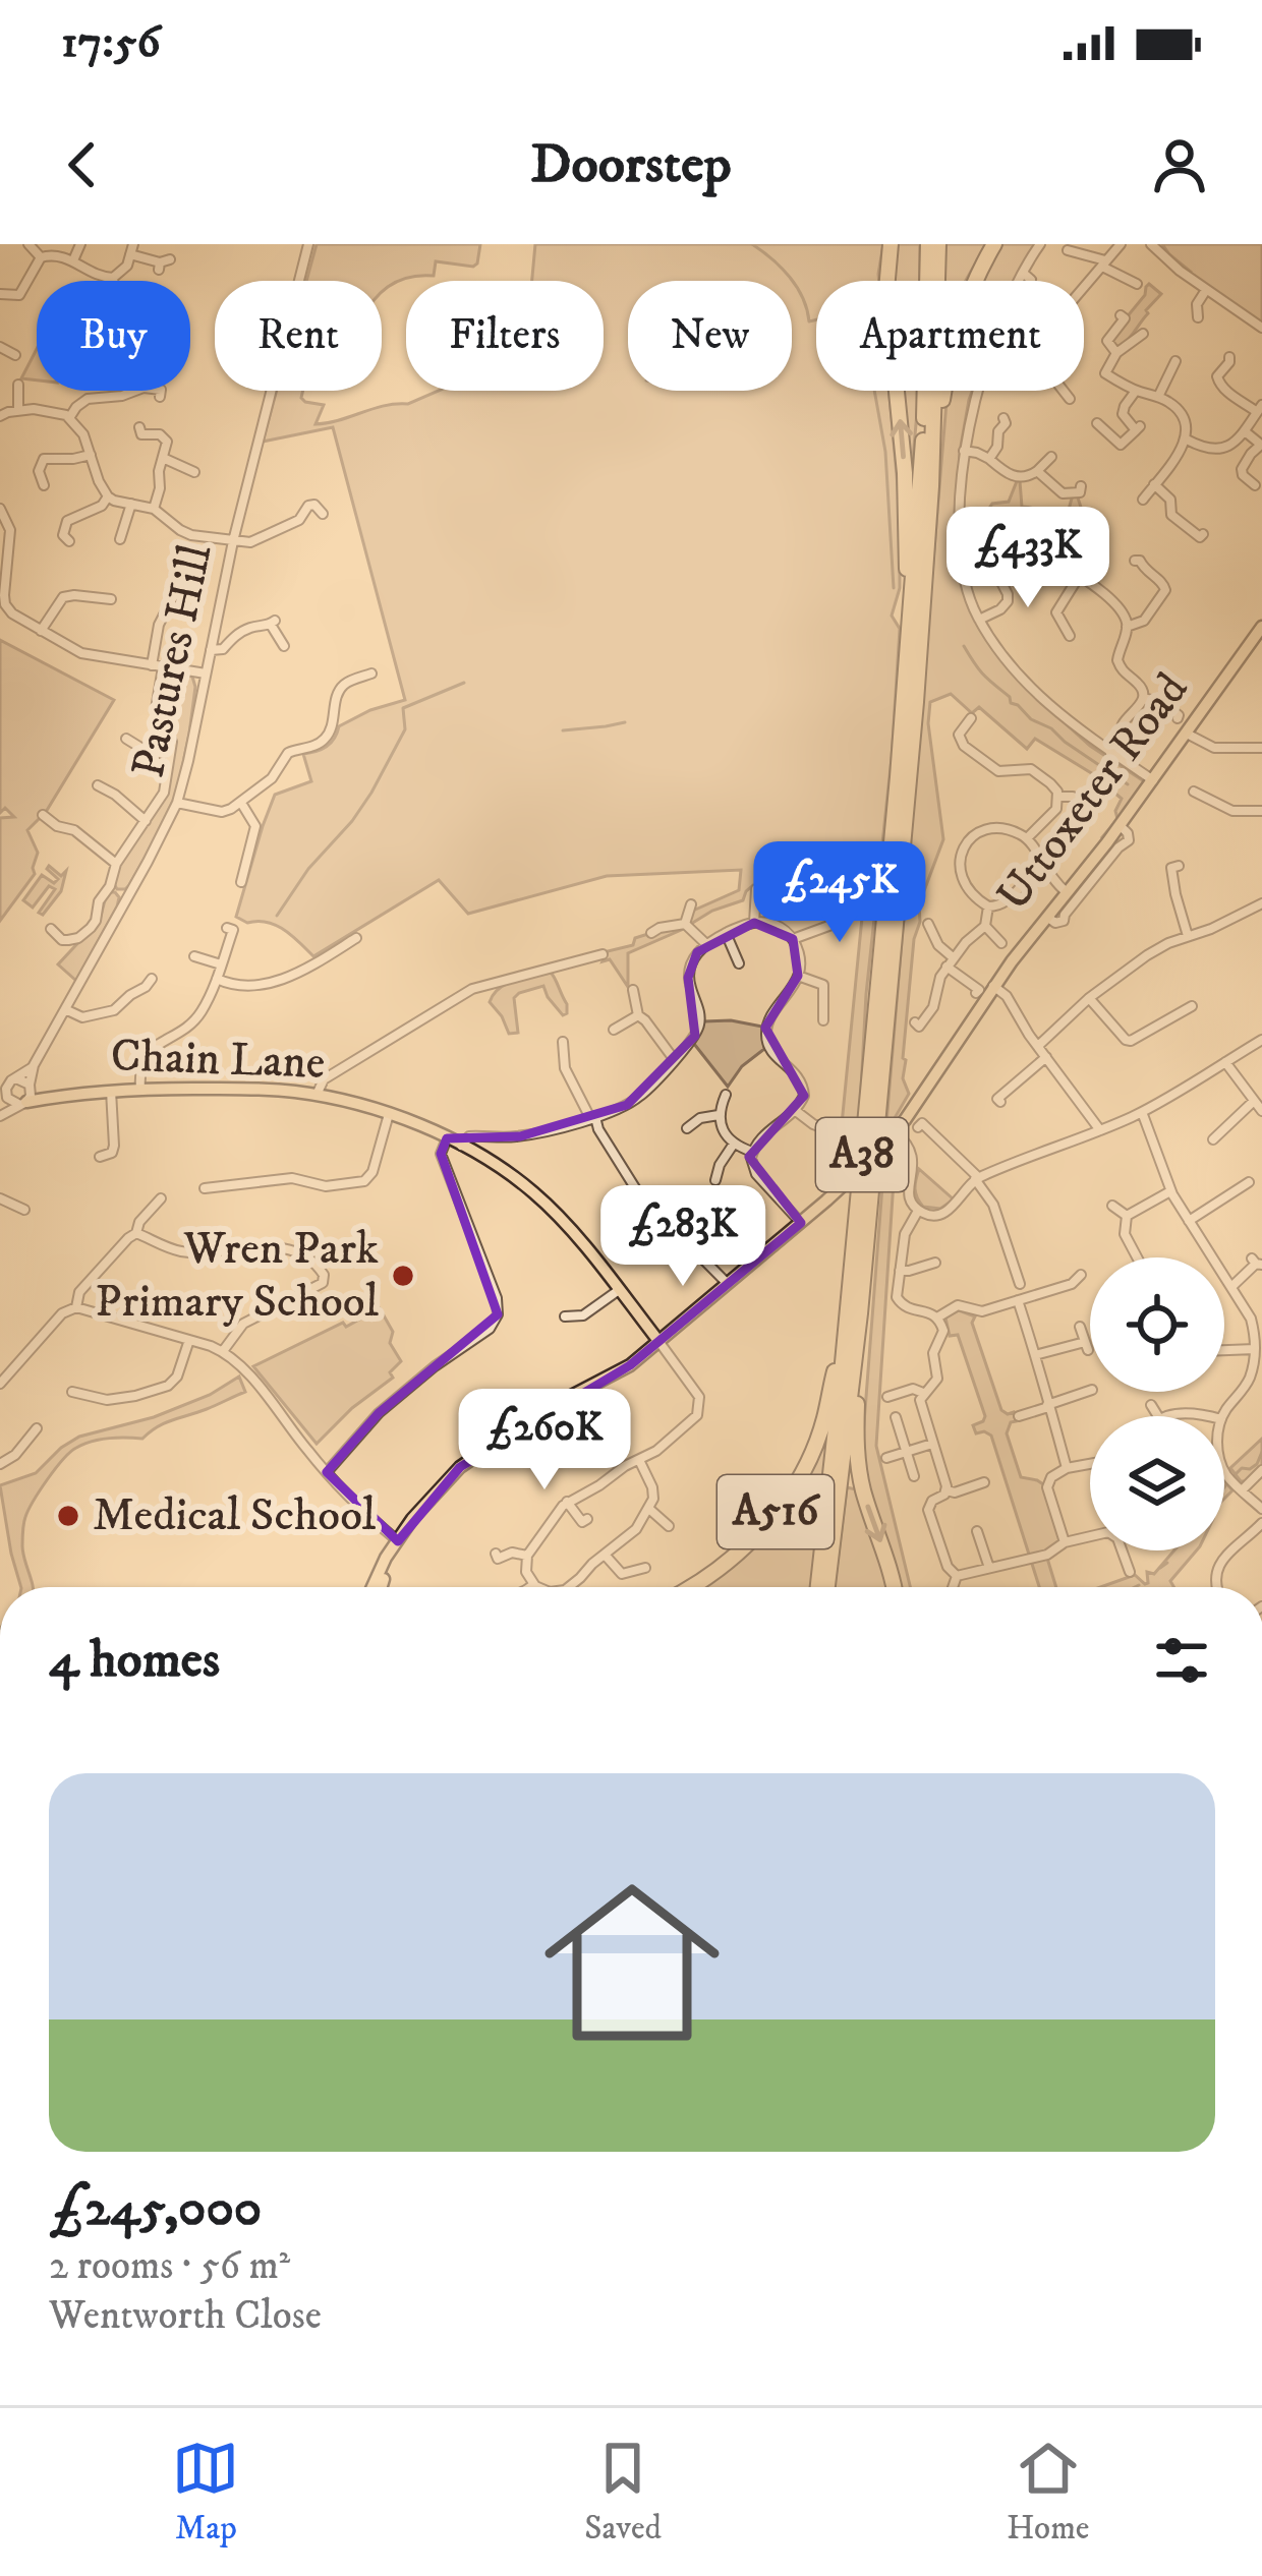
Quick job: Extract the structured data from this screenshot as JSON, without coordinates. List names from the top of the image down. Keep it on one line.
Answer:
{"streets":{"highway":["A38","A516"],"main road":["Uttoxeter Road","Chain Lane"],"street":["Pastures Hill"]},"crossings":[["Pastures Hill","Chain Lane"],["Uttoxeter Road","Chain Lane"],["A38","A516"]],"places":["Wren Park Primary School","Medical School"],"page":{"status":"17:56","header":"Doorstep","chip":["Buy","Rent","Filters","New","Apartment"],"price":["£433K","£245K","£283K","£260K"],"heading":"4 homes","list":[{"name":"£245,000","note":"2 rooms · 56 m² · Wentworth Close"}],"tabs":["Map","Saved","Home"]}}
